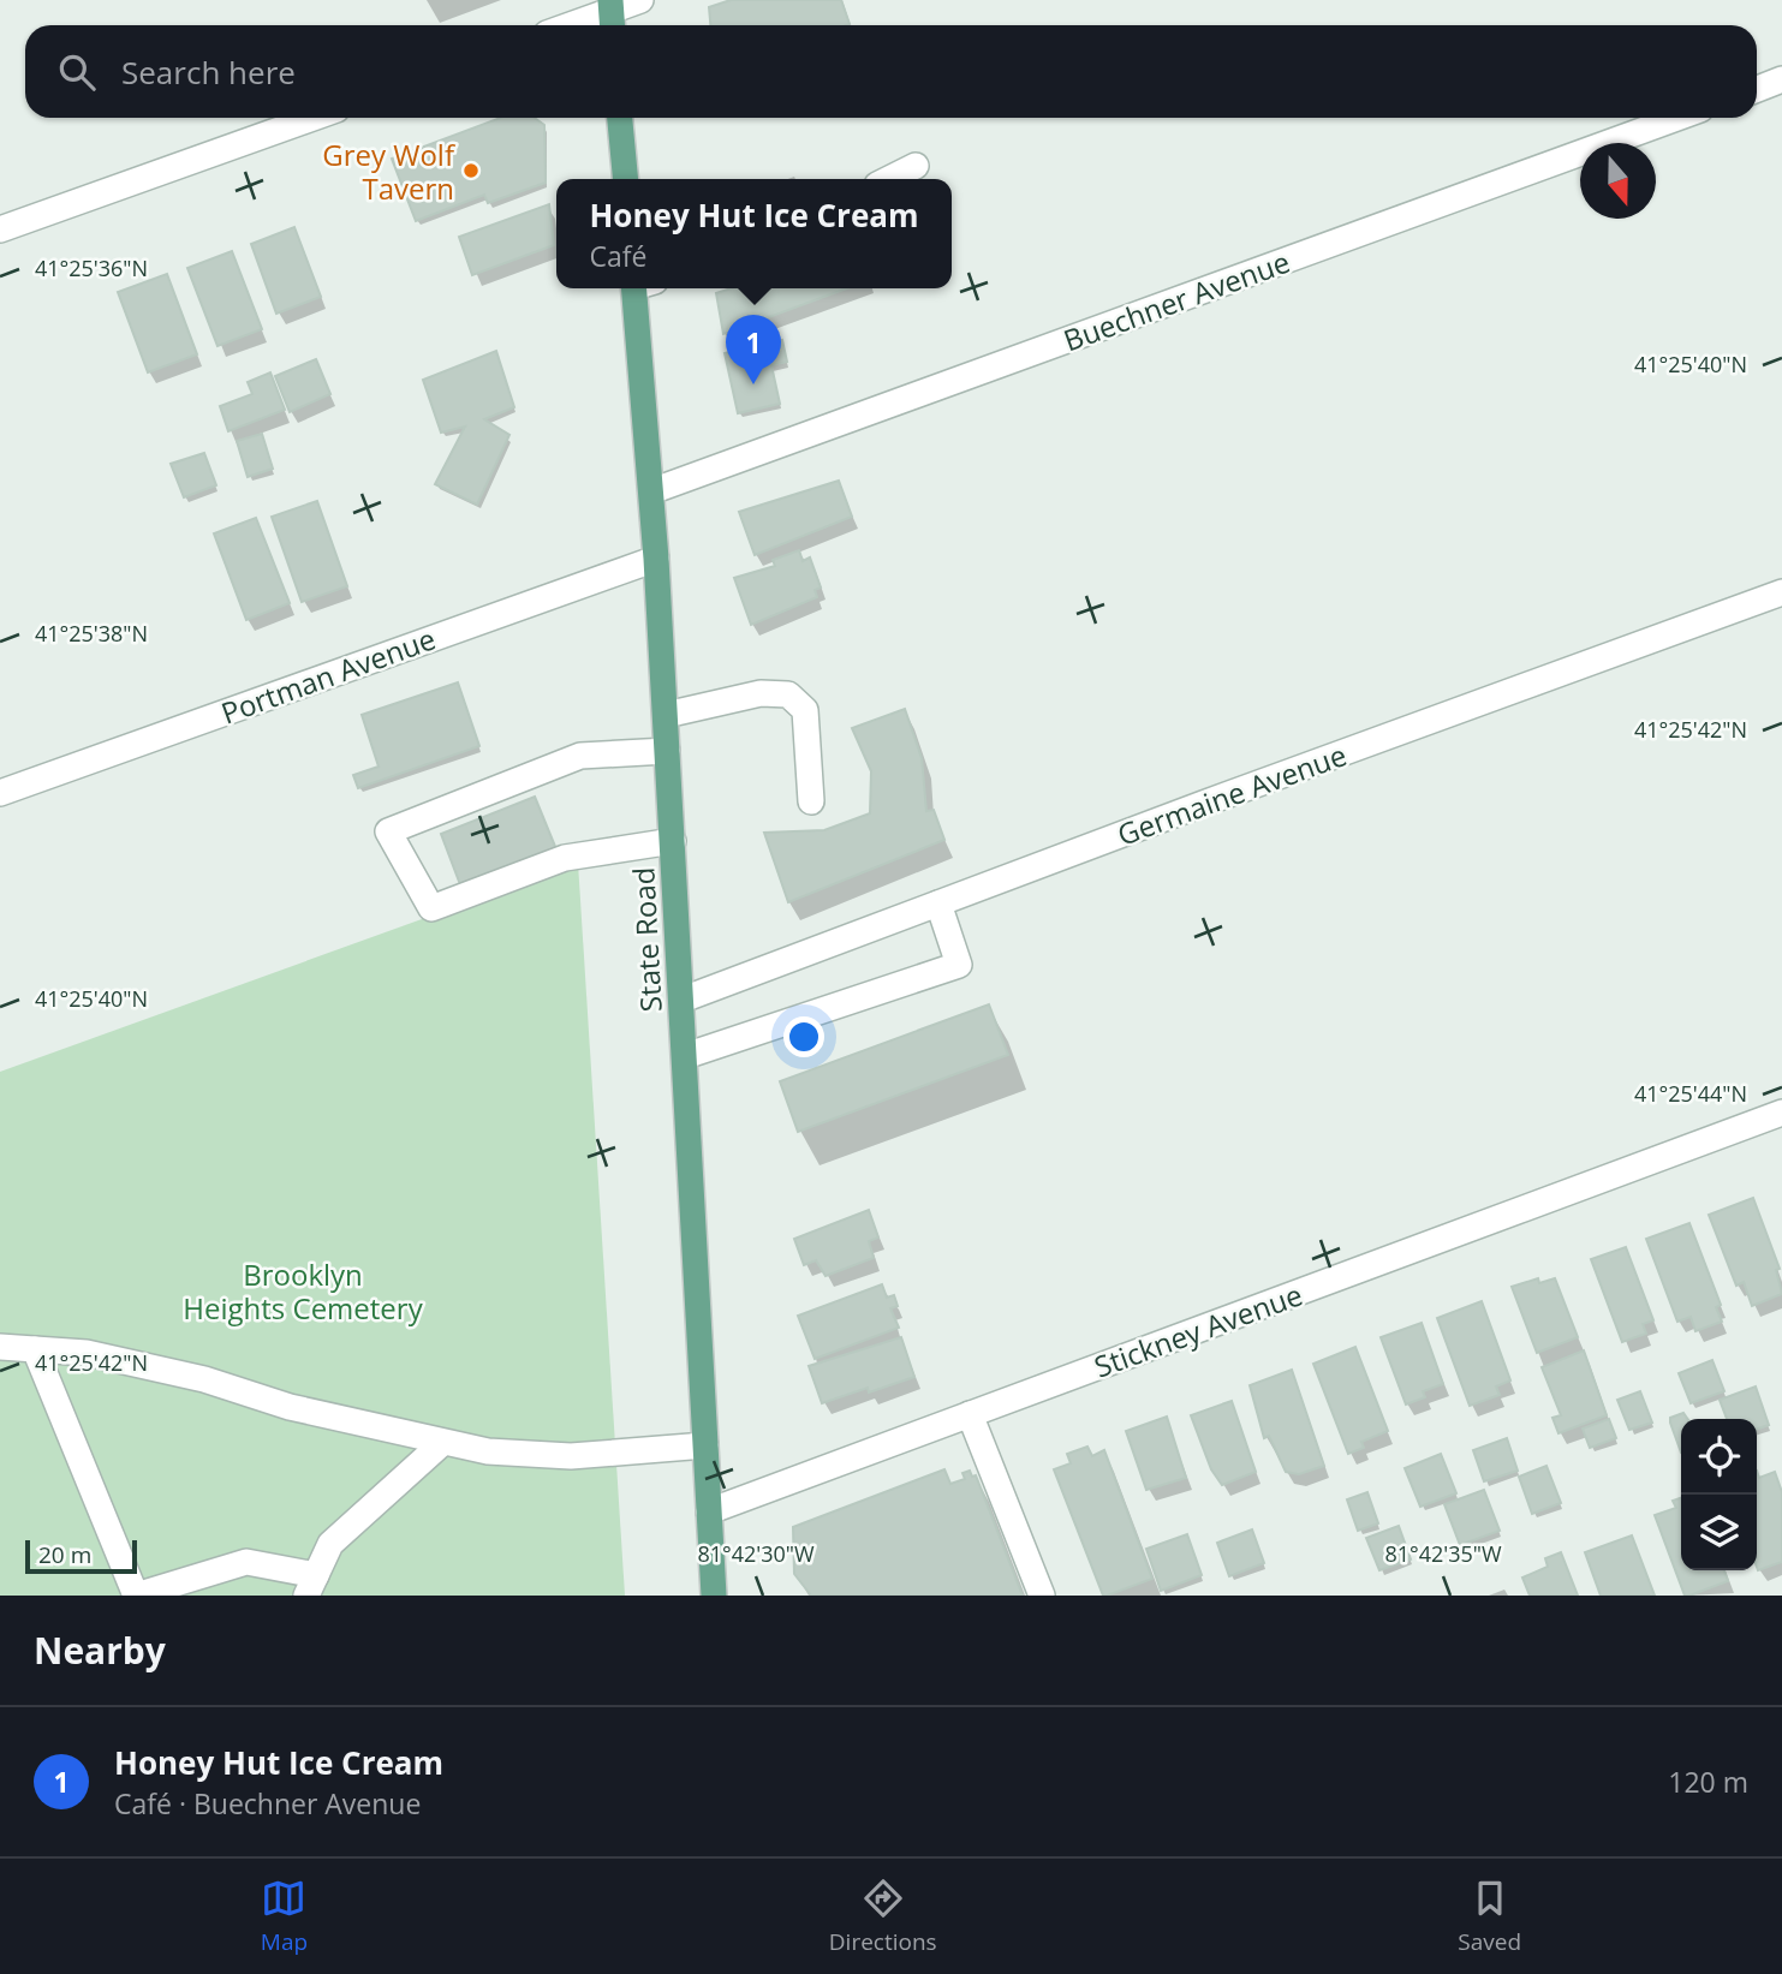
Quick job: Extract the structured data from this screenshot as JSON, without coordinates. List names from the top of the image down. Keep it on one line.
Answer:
{"streets":{"main road":["State Road"],"street":["Buechner Avenue","Portman Avenue","Germaine Avenue","Stickney Avenue"]},"crossings":[["Buechner Avenue","State Road"],["Portman Avenue","State Road"],["Germaine Avenue","State Road"],["State Road","Stickney Avenue"]],"parks":["Brooklyn Heights Cemetery"],"places":["Grey Wolf Tavern"],"scale_bar":"20 m","north":"bottom","page":{"search":"Search here","popup":["Honey Hut Ice Cream","Café"],"pins":"1","scale":"20 m","heading":"Nearby","list":[{"mark":"1","name":"Honey Hut Ice Cream","note":"Café · Buechner Avenue","value":"120 m"}],"nav":["Map","Directions","Saved"]},"coordinates":["41°25'36\"N","41°25'40\"N","41°25'38\"N","41°25'42\"N","41°25'44\"N","81°42'30\"W","81°42'35\"W"]}
